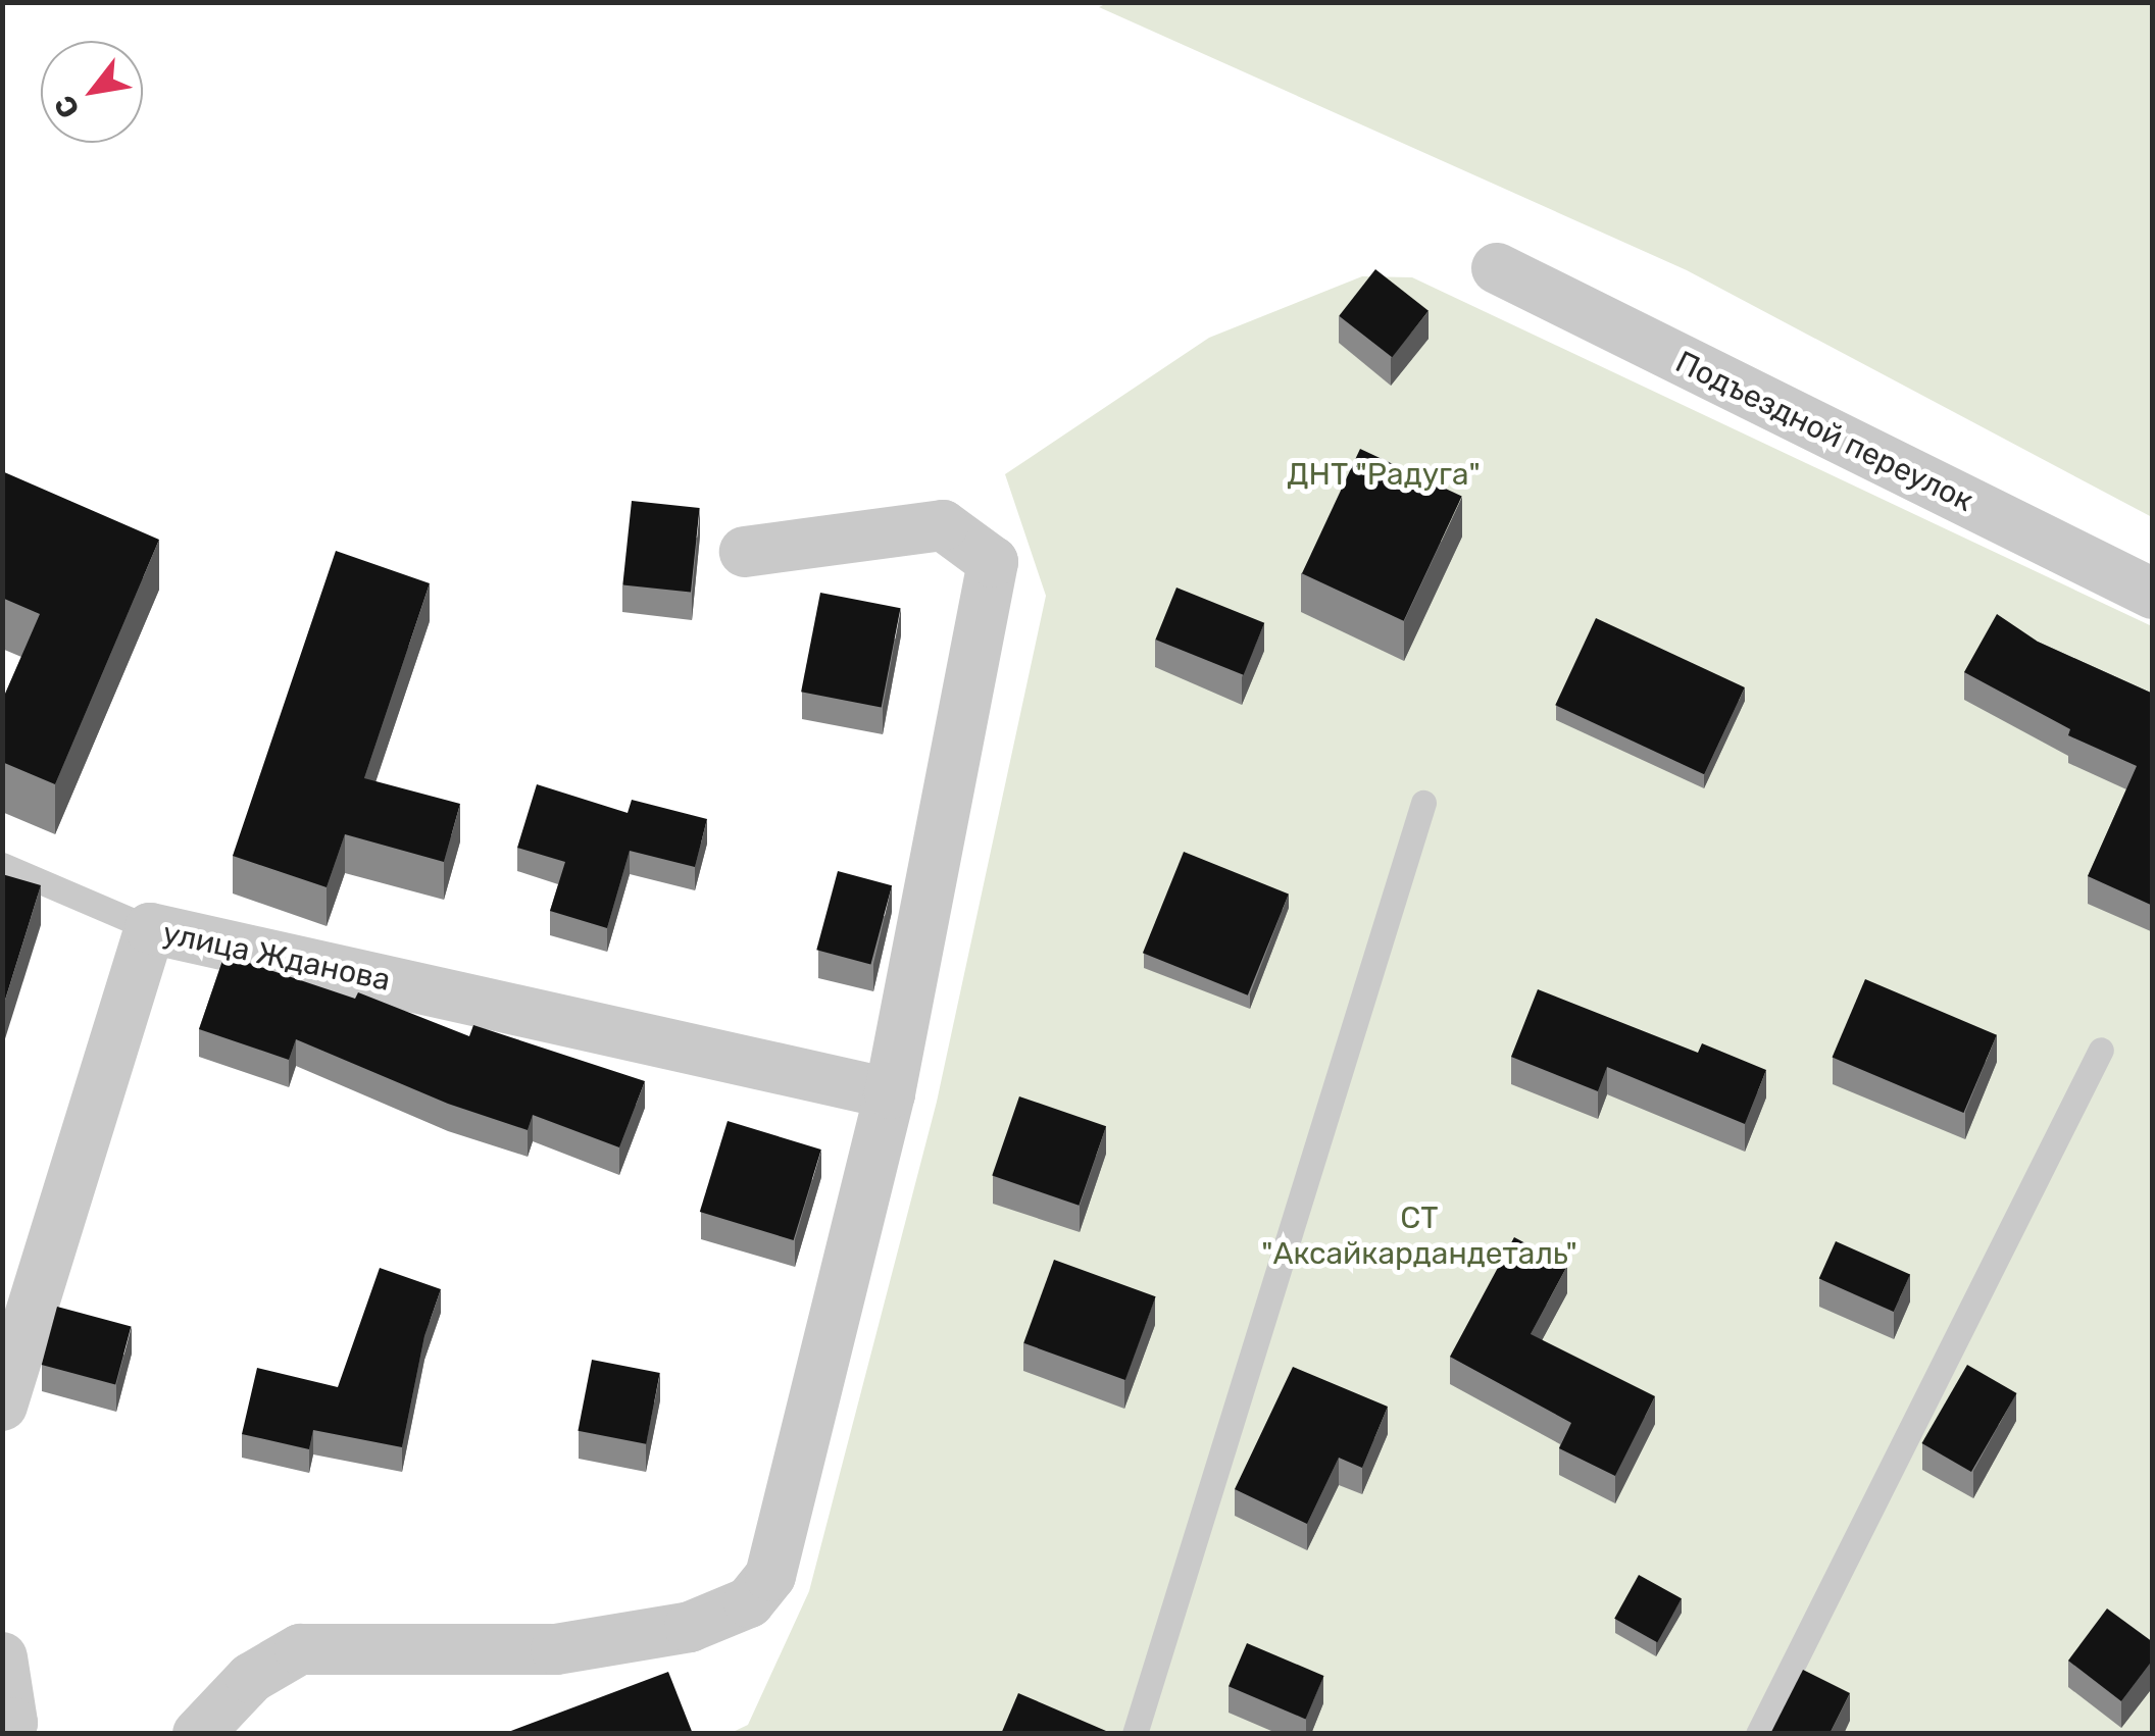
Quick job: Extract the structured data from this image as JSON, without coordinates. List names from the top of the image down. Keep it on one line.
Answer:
{"streets":{"street":["Подъездной переулок","улица Жданова"]},"parks":["ДНТ \"Радуга\"","СТ \"Аксайкардандеталь\""],"north":"bottom left"}
